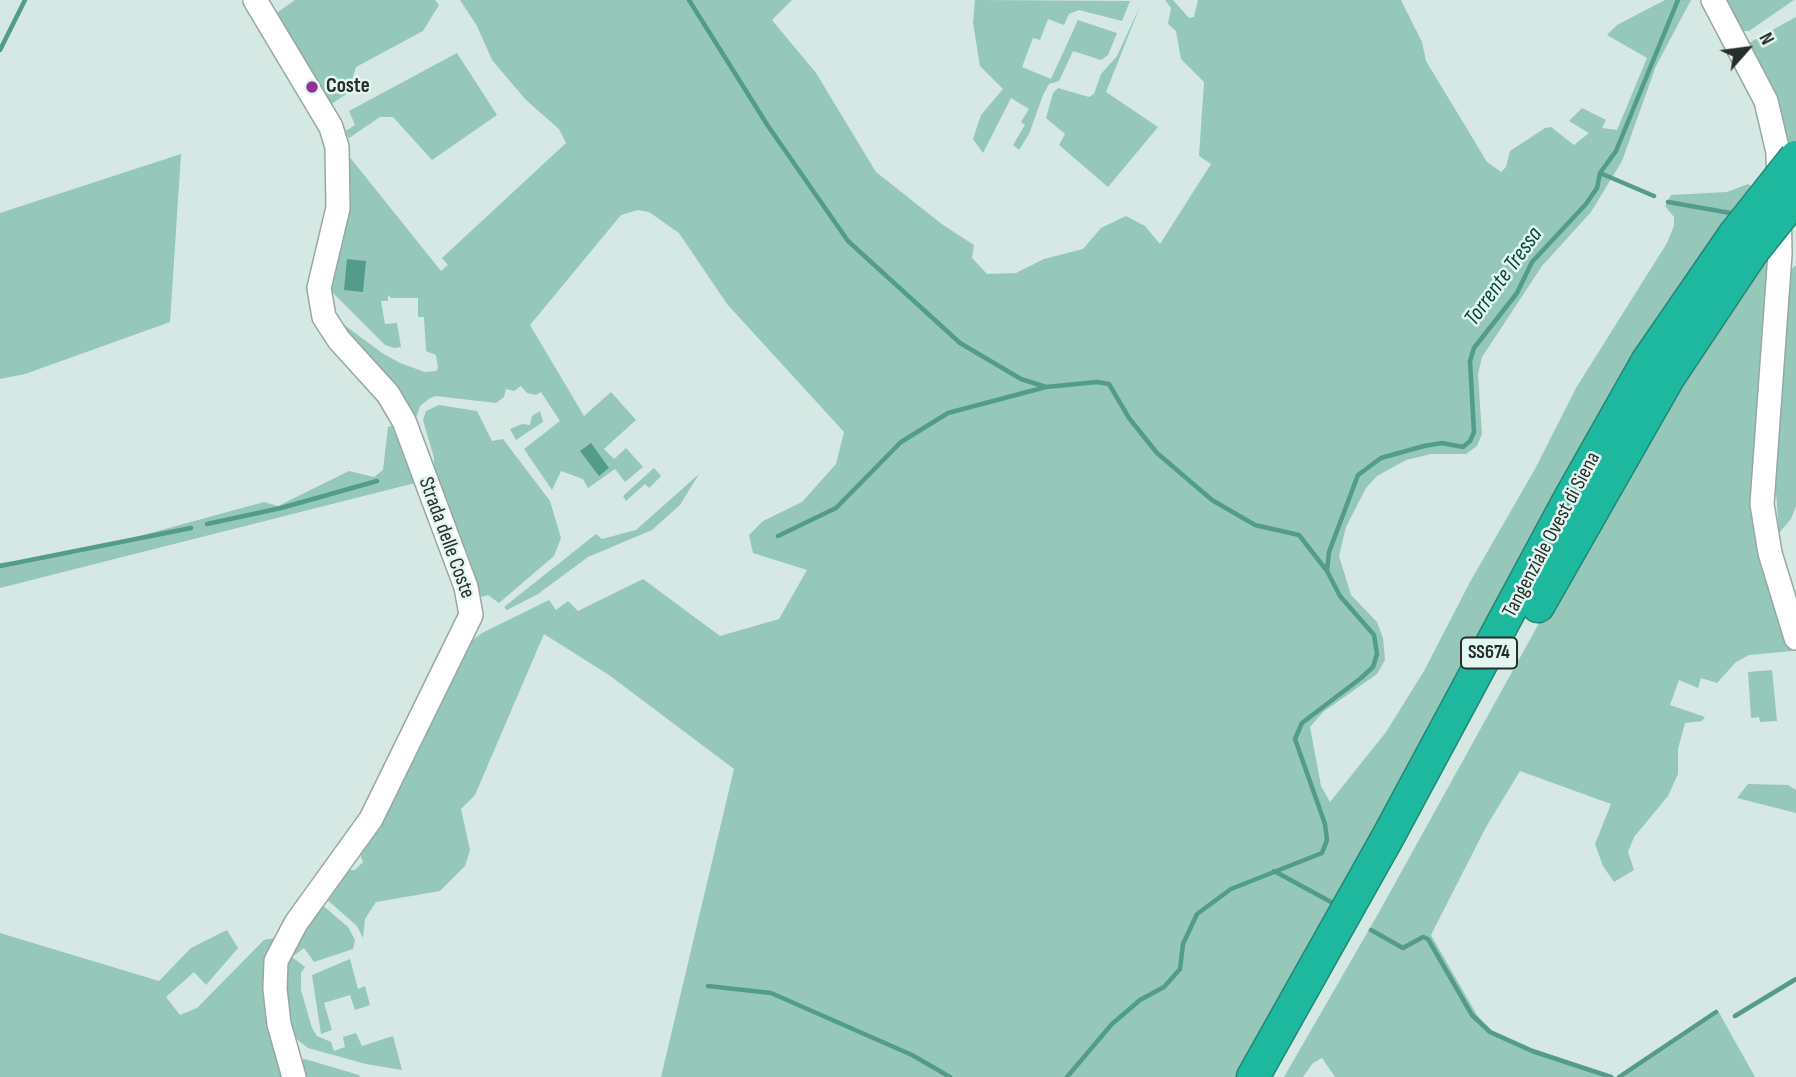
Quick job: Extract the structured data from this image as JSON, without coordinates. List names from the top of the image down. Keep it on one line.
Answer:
{"streets":{"highway":["Tangenziale Ovest di Siena","SS674"],"street":["Strada delle Coste"]},"water":["Torrente Tressa"],"places":["Coste"],"north":"top right"}
